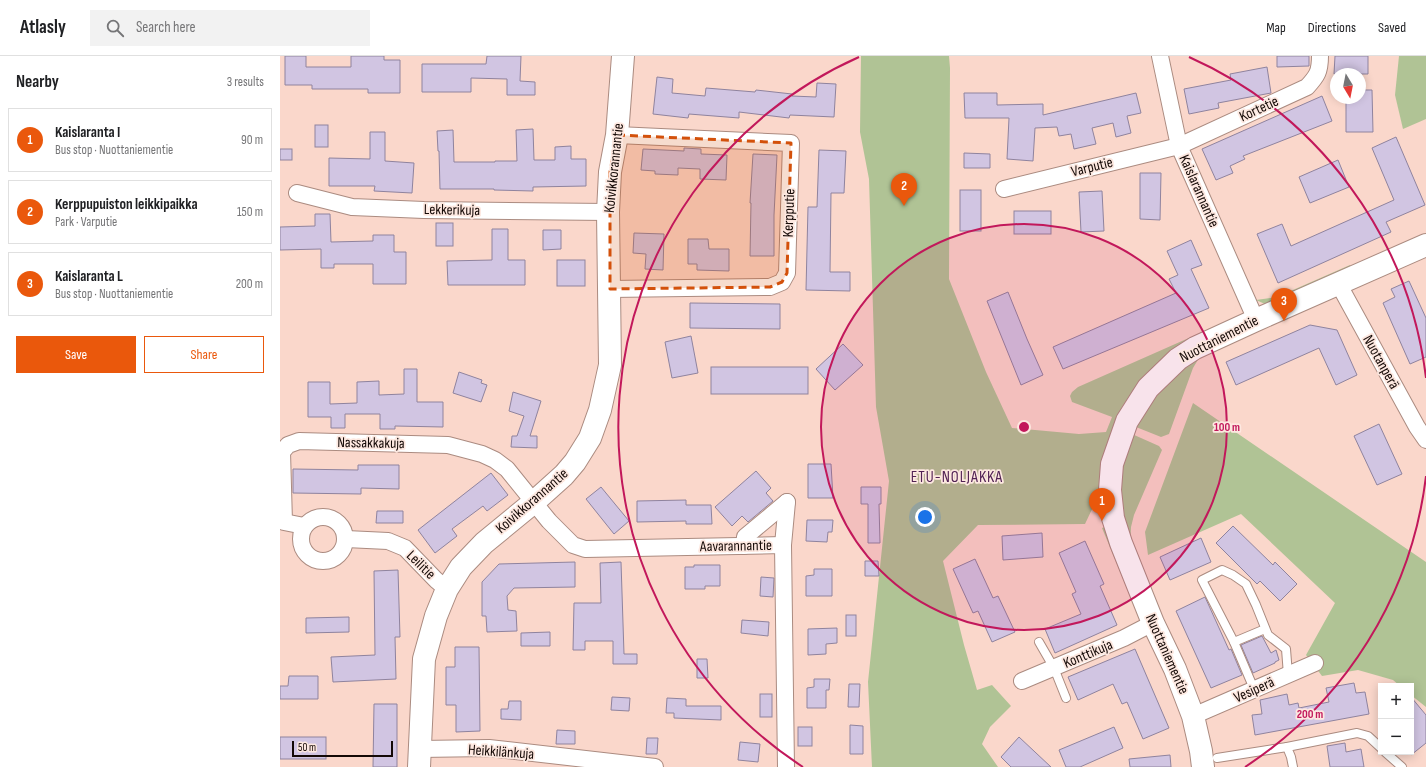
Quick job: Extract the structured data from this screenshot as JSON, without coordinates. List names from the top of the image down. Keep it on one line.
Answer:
{"streets":{"street":["Kortetie","Varputie","Koivikkorannantie","Kaislarannantie","Lekkerikuja","Kerpputie","Nuottaniementie","Nuotanperä","Nassakkakuja","Aavarannantie","Leilitie","Konttikuja","Vesiperä","Heikkilänkuja"]},"crossings":[["Kortetie","Varputie"],["Kortetie","Kaislarannantie"],["Varputie","Kaislarannantie"],["Koivikkorannantie","Lekkerikuja"],["Koivikkorannantie","Kerpputie"],["Koivikkorannantie","Nassakkakuja"],["Koivikkorannantie","Aavarannantie"],["Koivikkorannantie","Leilitie"],["Koivikkorannantie","Heikkilänkuja"],["Kaislarannantie","Nuottaniementie"],["Nuottaniementie","Nuotanperä"],["Nuottaniementie","Konttikuja"],["Nuottaniementie","Vesiperä"],["Nassakkakuja","Aavarannantie"],["Nassakkakuja","Leilitie"]],"districts":["ETU-NOLJAKKA"],"scale_bar":"50 m","north":"bottom","page":{"header":"Atlasly","search":"Search here","nav":["Map","Directions","Saved"],"heading":["Nearby","3 results"],"list":[{"mark":"1","name":"Kaislaranta I","note":"Bus stop · Nuottaniementie","value":"90 m"},{"mark":"2","name":"Kerppupuiston leikkipaikka","note":"Park · Varputie","value":"150 m"},{"mark":"3","name":"Kaislaranta L","note":"Bus stop · Nuottaniementie","value":"200 m"}],"pins":["2","3","1"],"buttons":["Save","Share"],"map_buttons":["+","−"],"scale":"50 m"},"rings":["100 m","200 m"]}
